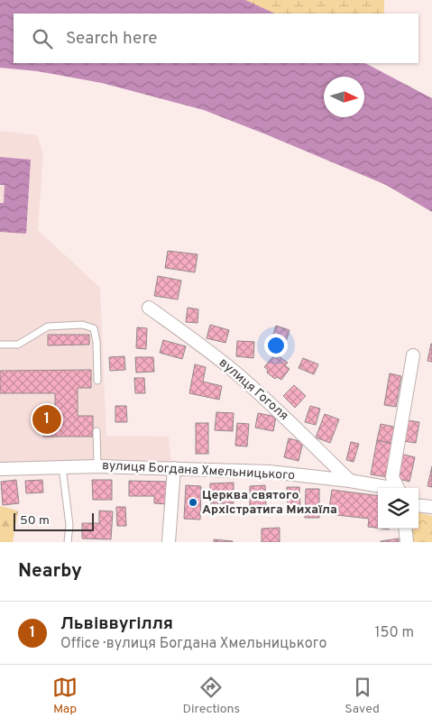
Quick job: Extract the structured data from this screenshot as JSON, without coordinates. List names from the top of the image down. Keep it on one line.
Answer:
{"streets":{"street":["вулиця Гоголя","вулиця Богдана Хмельницького"]},"crossings":[["вулиця Гоголя","вулиця Богдана Хмельницького"]],"places":["Церква святого Архістратига Михаїла"],"scale_bar":"50 m","north":"right","page":{"search":"Search here","pins":"1","scale":"50 m","heading":"Nearby","list":[{"mark":"1","name":"Львіввугілля","note":"Office · вулиця Богдана Хмельницького","value":"150 m"}],"nav":["Map","Directions","Saved"]}}
